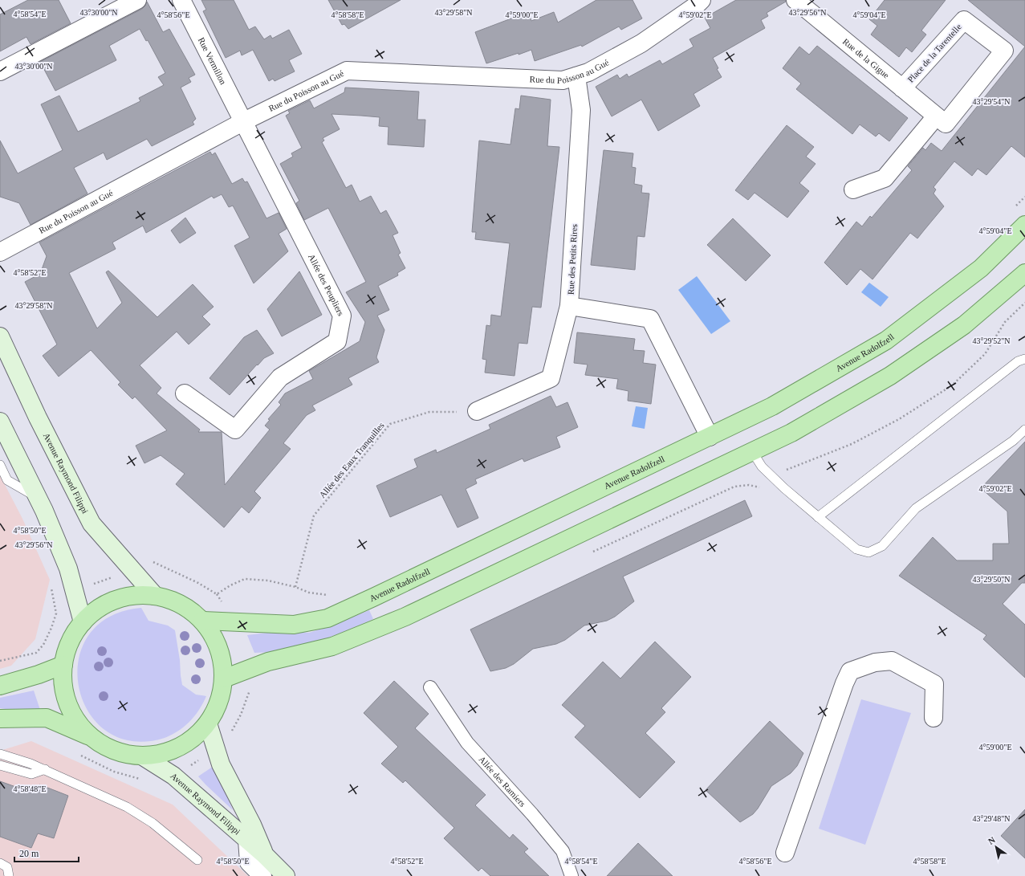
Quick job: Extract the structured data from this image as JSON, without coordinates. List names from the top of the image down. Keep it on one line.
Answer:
{"streets":{"main road":["Avenue Radolfzell","Avenue Raymond Filippi"],"street":["Place de la Tarentelle","Rue de la Gigue","Rue Vermillon","Rue du Poisson au Gué","Rue des Petits Rires","Allée des Peupliers","Allée des Ramiers"],"path":["Allée des Eaux Tranquilles"]},"crossings":[["Place de la Tarentelle","Rue de la Gigue"],["Rue Vermillon","Rue du Poisson au Gué"],["Rue Vermillon","Allée des Peupliers"],["Rue du Poisson au Gué","Rue des Petits Rires"],["Rue du Poisson au Gué","Allée des Peupliers"],["Rue des Petits Rires","Avenue Radolfzell"]],"scale_bar":"20 m","north":"top left","coordinates":["43°30'00\"N","43°29'58\"N","43°29'56\"N","4°58'54\"E","4°58'56\"E","4°58'58\"E","4°59'00\"E","4°59'02\"E","4°59'04\"E","43°29'54\"N","4°58'52\"E","43°29'52\"N","4°58'50\"E","43°29'50\"N","4°58'48\"E","43°29'48\"N"]}
